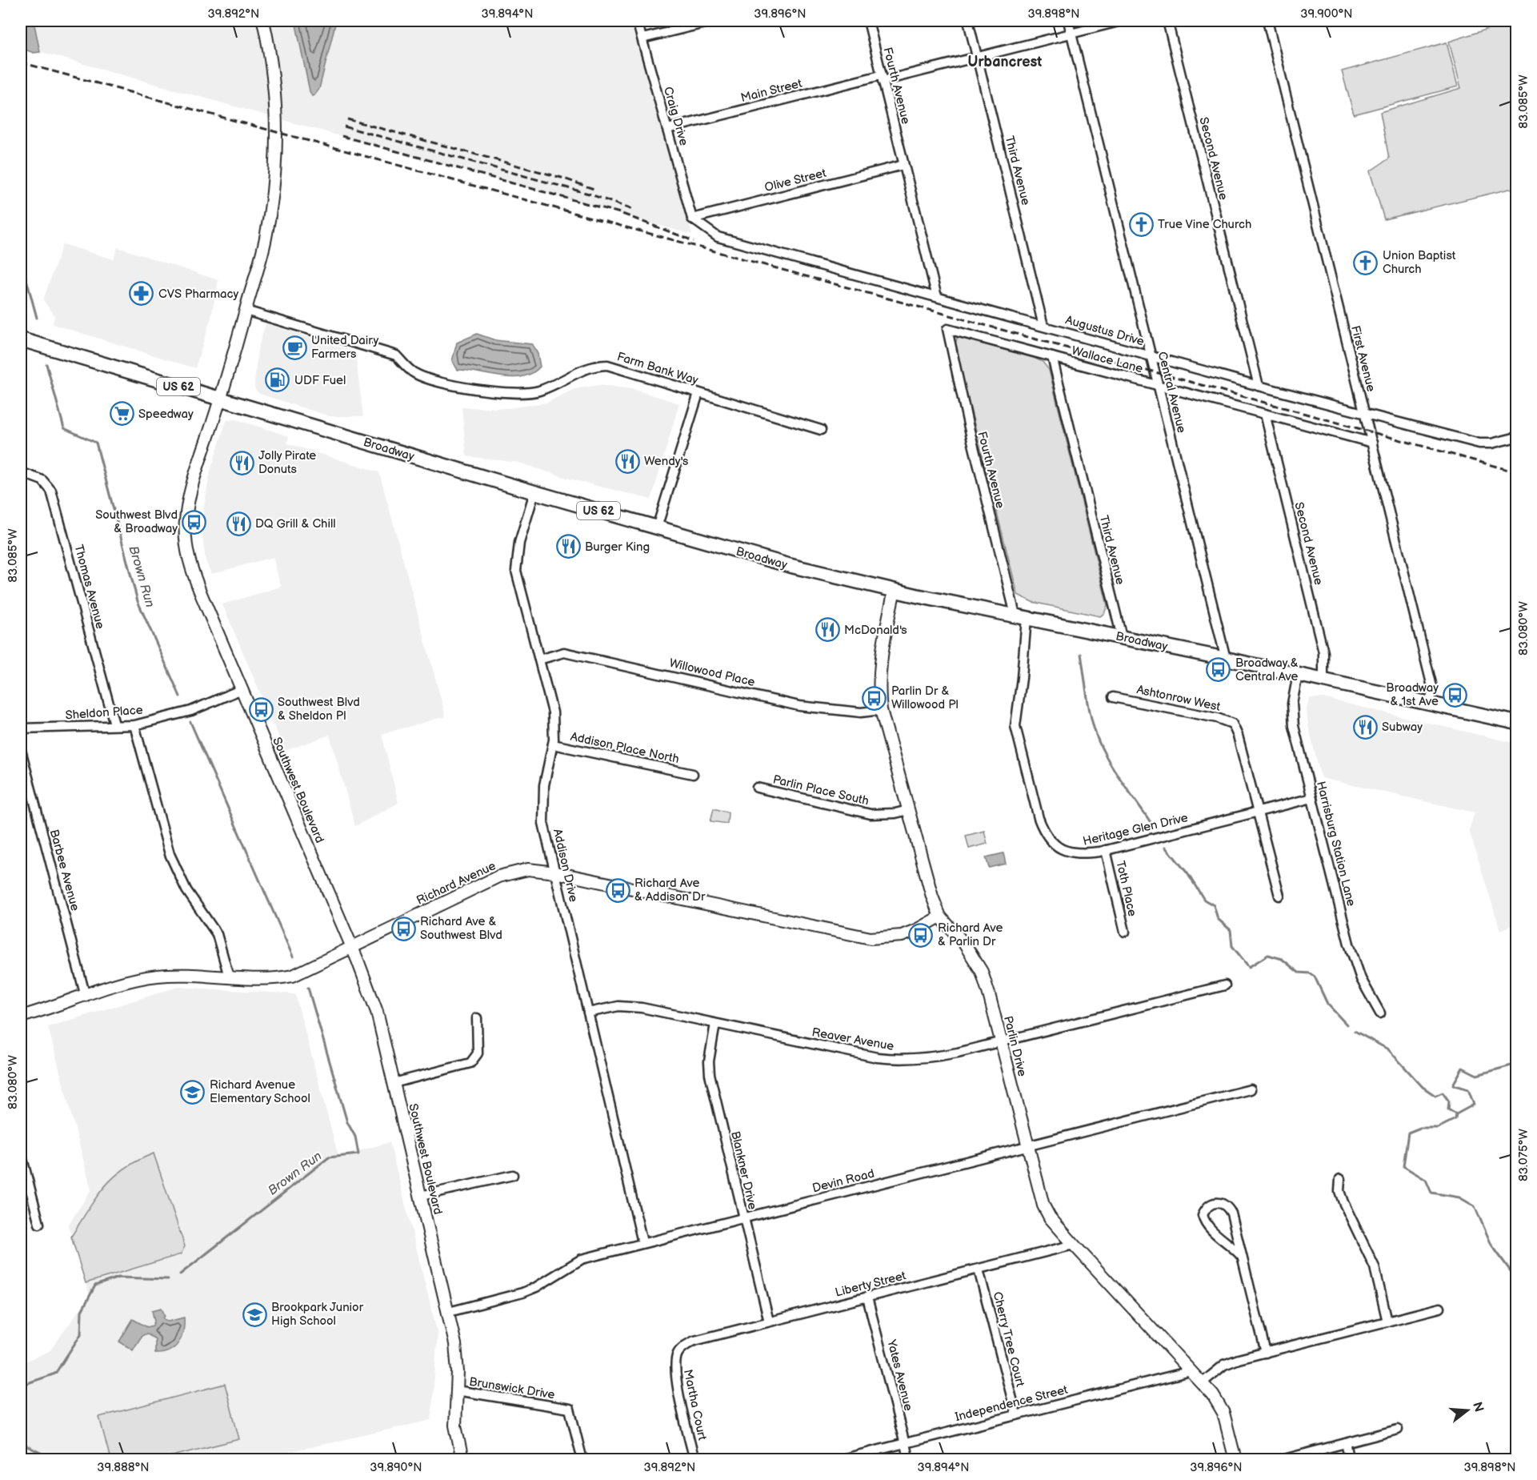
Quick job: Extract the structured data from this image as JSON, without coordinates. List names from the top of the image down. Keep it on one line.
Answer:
{"streets":{"main road":["US 62","Broadway"],"street":["Fourth Avenue","Main Street","Craig Drive","Second Avenue","Third Avenue","Olive Street","Augustus Drive","First Avenue","Wallace Lane","Farm Bank Way","Central Avenue","Thomas Avenue","Willowood Place","Ashtonrow West","Sheldon Place","Addison Place North","Southwest Boulevard","Parlin Place South","Heritage Glen Drive","Harrisburg Station Lane","Addison Drive","Barbee Avenue","Richard Avenue","Toth Place","Reaver Avenue","Parlin Drive","Blankner Drive","Devin Road","Liberty Street","Cherry Tree Court","Yates Avenue","Brunswick Drive","Independence Street","Martha Court"]},"crossings":[["Fourth Avenue","Main Street"],["Fourth Avenue","Olive Street"],["Fourth Avenue","Augustus Drive"],["Fourth Avenue","Wallace Lane"],["Fourth Avenue","Broadway"],["Fourth Avenue","Heritage Glen Drive"],["Main Street","Craig Drive"],["Main Street","Third Avenue"],["Main Street","Central Avenue"],["Craig Drive","Olive Street"],["Craig Drive","Augustus Drive"],["Second Avenue","Augustus Drive"],["Second Avenue","Wallace Lane"],["Second Avenue","Broadway"],["Third Avenue","Augustus Drive"],["Third Avenue","Wallace Lane"],["Third Avenue","Broadway"],["Olive Street","Augustus Drive"],["Augustus Drive","First Avenue"],["Augustus Drive","Central Avenue"],["First Avenue","Wallace Lane"],["First Avenue","Broadway"],["Wallace Lane","Central Avenue"],["Farm Bank Way","Southwest Boulevard"],["Central Avenue","Broadway"],["Broadway","Southwest Boulevard"],["Broadway","Heritage Glen Drive"],["Broadway","Harrisburg Station Lane"],["Broadway","Addison Drive"],["Broadway","Parlin Drive"],["Thomas Avenue","Sheldon Place"],["Willowood Place","Addison Drive"],["Willowood Place","Parlin Drive"],["Ashtonrow West","Heritage Glen Drive"],["Sheldon Place","Southwest Boulevard"],["Addison Place North","Addison Drive"],["Southwest Boulevard","Richard Avenue"],["Southwest Boulevard","Devin Road"],["Southwest Boulevard","Brunswick Drive"],["Parlin Place South","Parlin Drive"],["Heritage Glen Drive","Harrisburg Station Lane"],["Heritage Glen Drive","Toth Place"],["Addison Drive","Richard Avenue"],["Addison Drive","Reaver Avenue"],["Addison Drive","Devin Road"],["Barbee Avenue","Richard Avenue"],["Richard Avenue","Parlin Drive"],["Reaver Avenue","Parlin Drive"],["Reaver Avenue","Blankner Drive"],["Parlin Drive","Devin Road"],["Parlin Drive","Liberty Street"],["Parlin Drive","Independence Street"],["Blankner Drive","Devin Road"],["Blankner Drive","Liberty Street"],["Liberty Street","Cherry Tree Court"],["Liberty Street","Yates Avenue"],["Liberty Street","Martha Court"],["Cherry Tree Court","Independence Street"],["Yates Avenue","Independence Street"]],"districts":["Urbancrest"],"water":["Brown Run"],"places":{"church":["True Vine Church","Union Baptist Church"],"pharmacy":["CVS Pharmacy"],"cafe":["United Dairy Farmers"],"fuel station":["UDF Fuel"],"supermarket":["Speedway"],"restaurant":["Wendy's","Jolly Pirate Donuts","DQ Grill & Chill","Burger King","McDonald's","Subway"],"bus stop":["Southwest Blvd & Broadway","Broadway & Central Ave","Broadway & 1st Ave","Parlin Dr & Willowood Pl","Southwest Blvd & Sheldon Pl","Richard Ave & Addison Dr","Richard Ave & Southwest Blvd","Richard Ave & Parlin Dr"],"school or university":["Richard Avenue Elementary School","Brookpark Junior High School"]},"north":"right","coordinates":["39.892°N","39.894°N","39.896°N","39.898°N","39.900°N","83.085°W","83.080°W","83.075°W","39.888°N","39.890°N"]}
